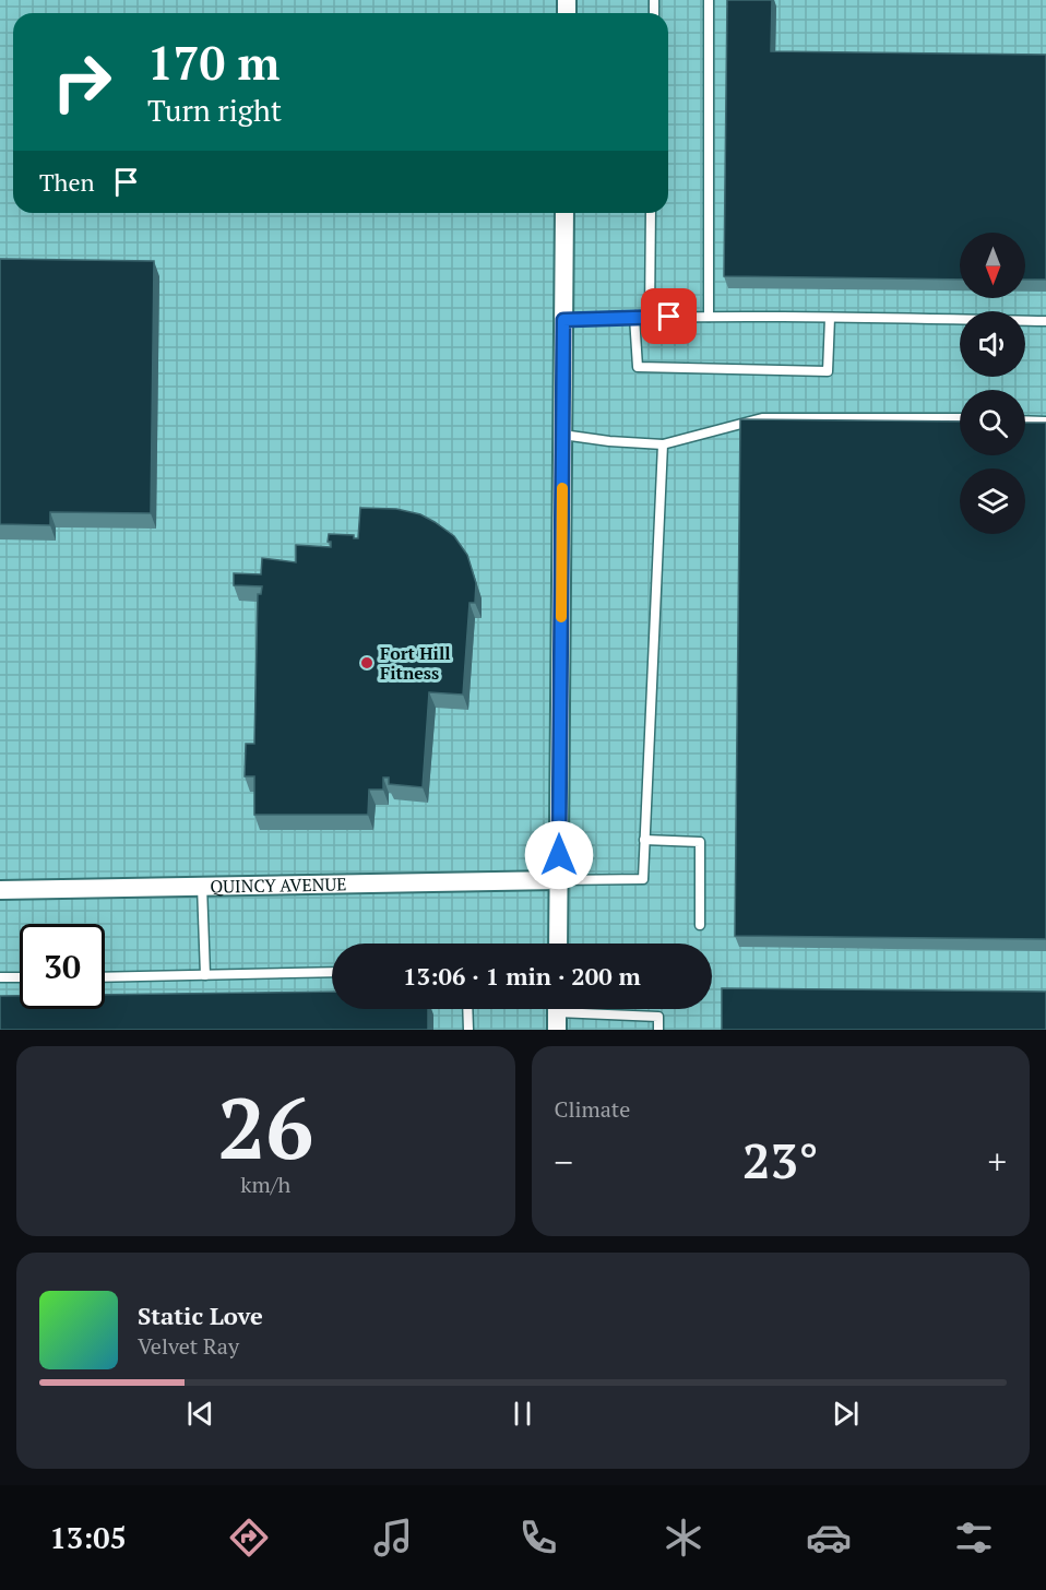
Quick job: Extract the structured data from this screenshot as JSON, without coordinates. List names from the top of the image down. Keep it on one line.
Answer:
{"streets":{"street":["QUINCY AVENUE"]},"places":["Fort Hill Fitness"],"north":"bottom","page":{"turn":["170 m","Turn right"],"then":"Then","limit":"30","trip":"13:06 · 1 min · 200 m","tile":[["26","km/h"],"Climate"],"heat":["−","23°","+"],"song":["Static Love","Velvet Ray"],"tabs":"13:05"}}
